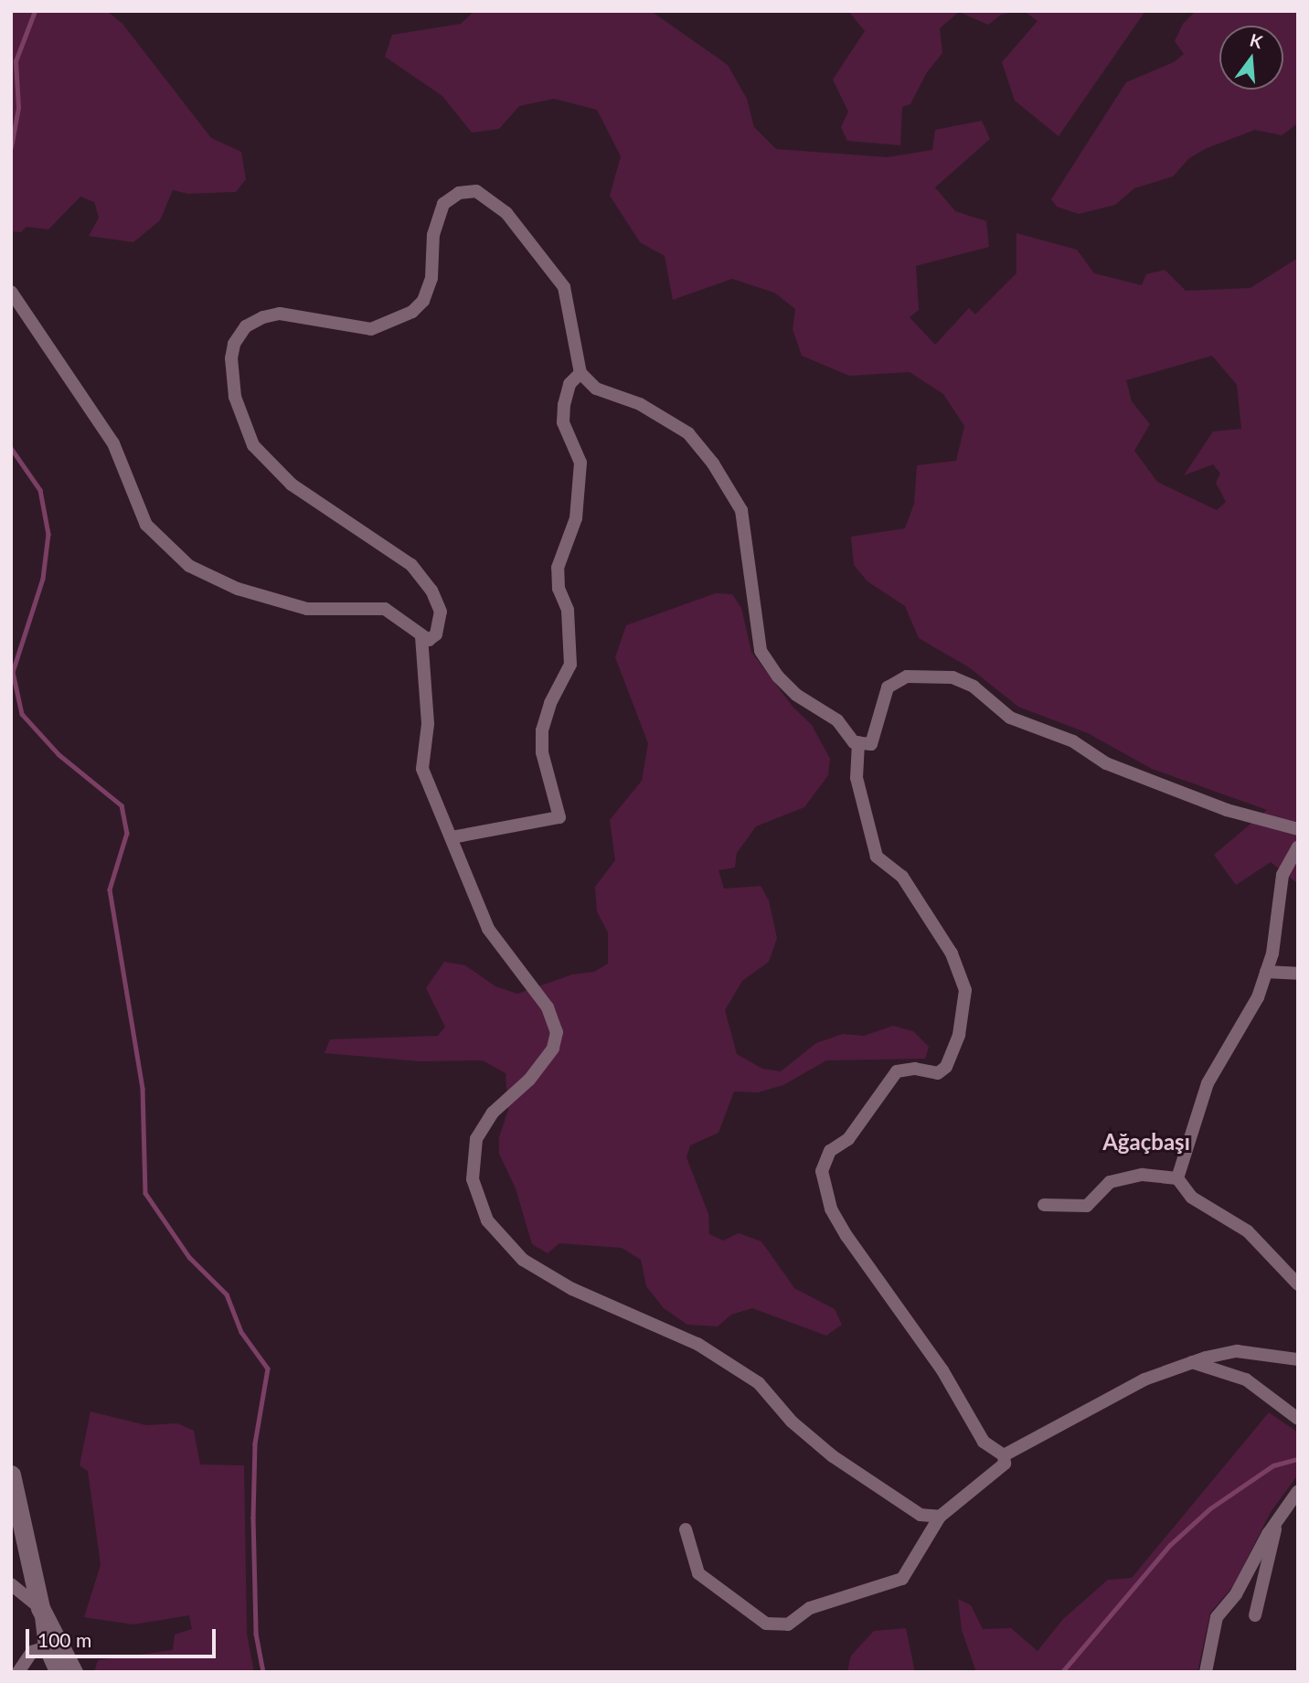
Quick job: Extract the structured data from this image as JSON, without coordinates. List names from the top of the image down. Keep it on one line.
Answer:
{"districts":["Ağaçbaşı"],"scale_bar":"100 m","north":"top"}
